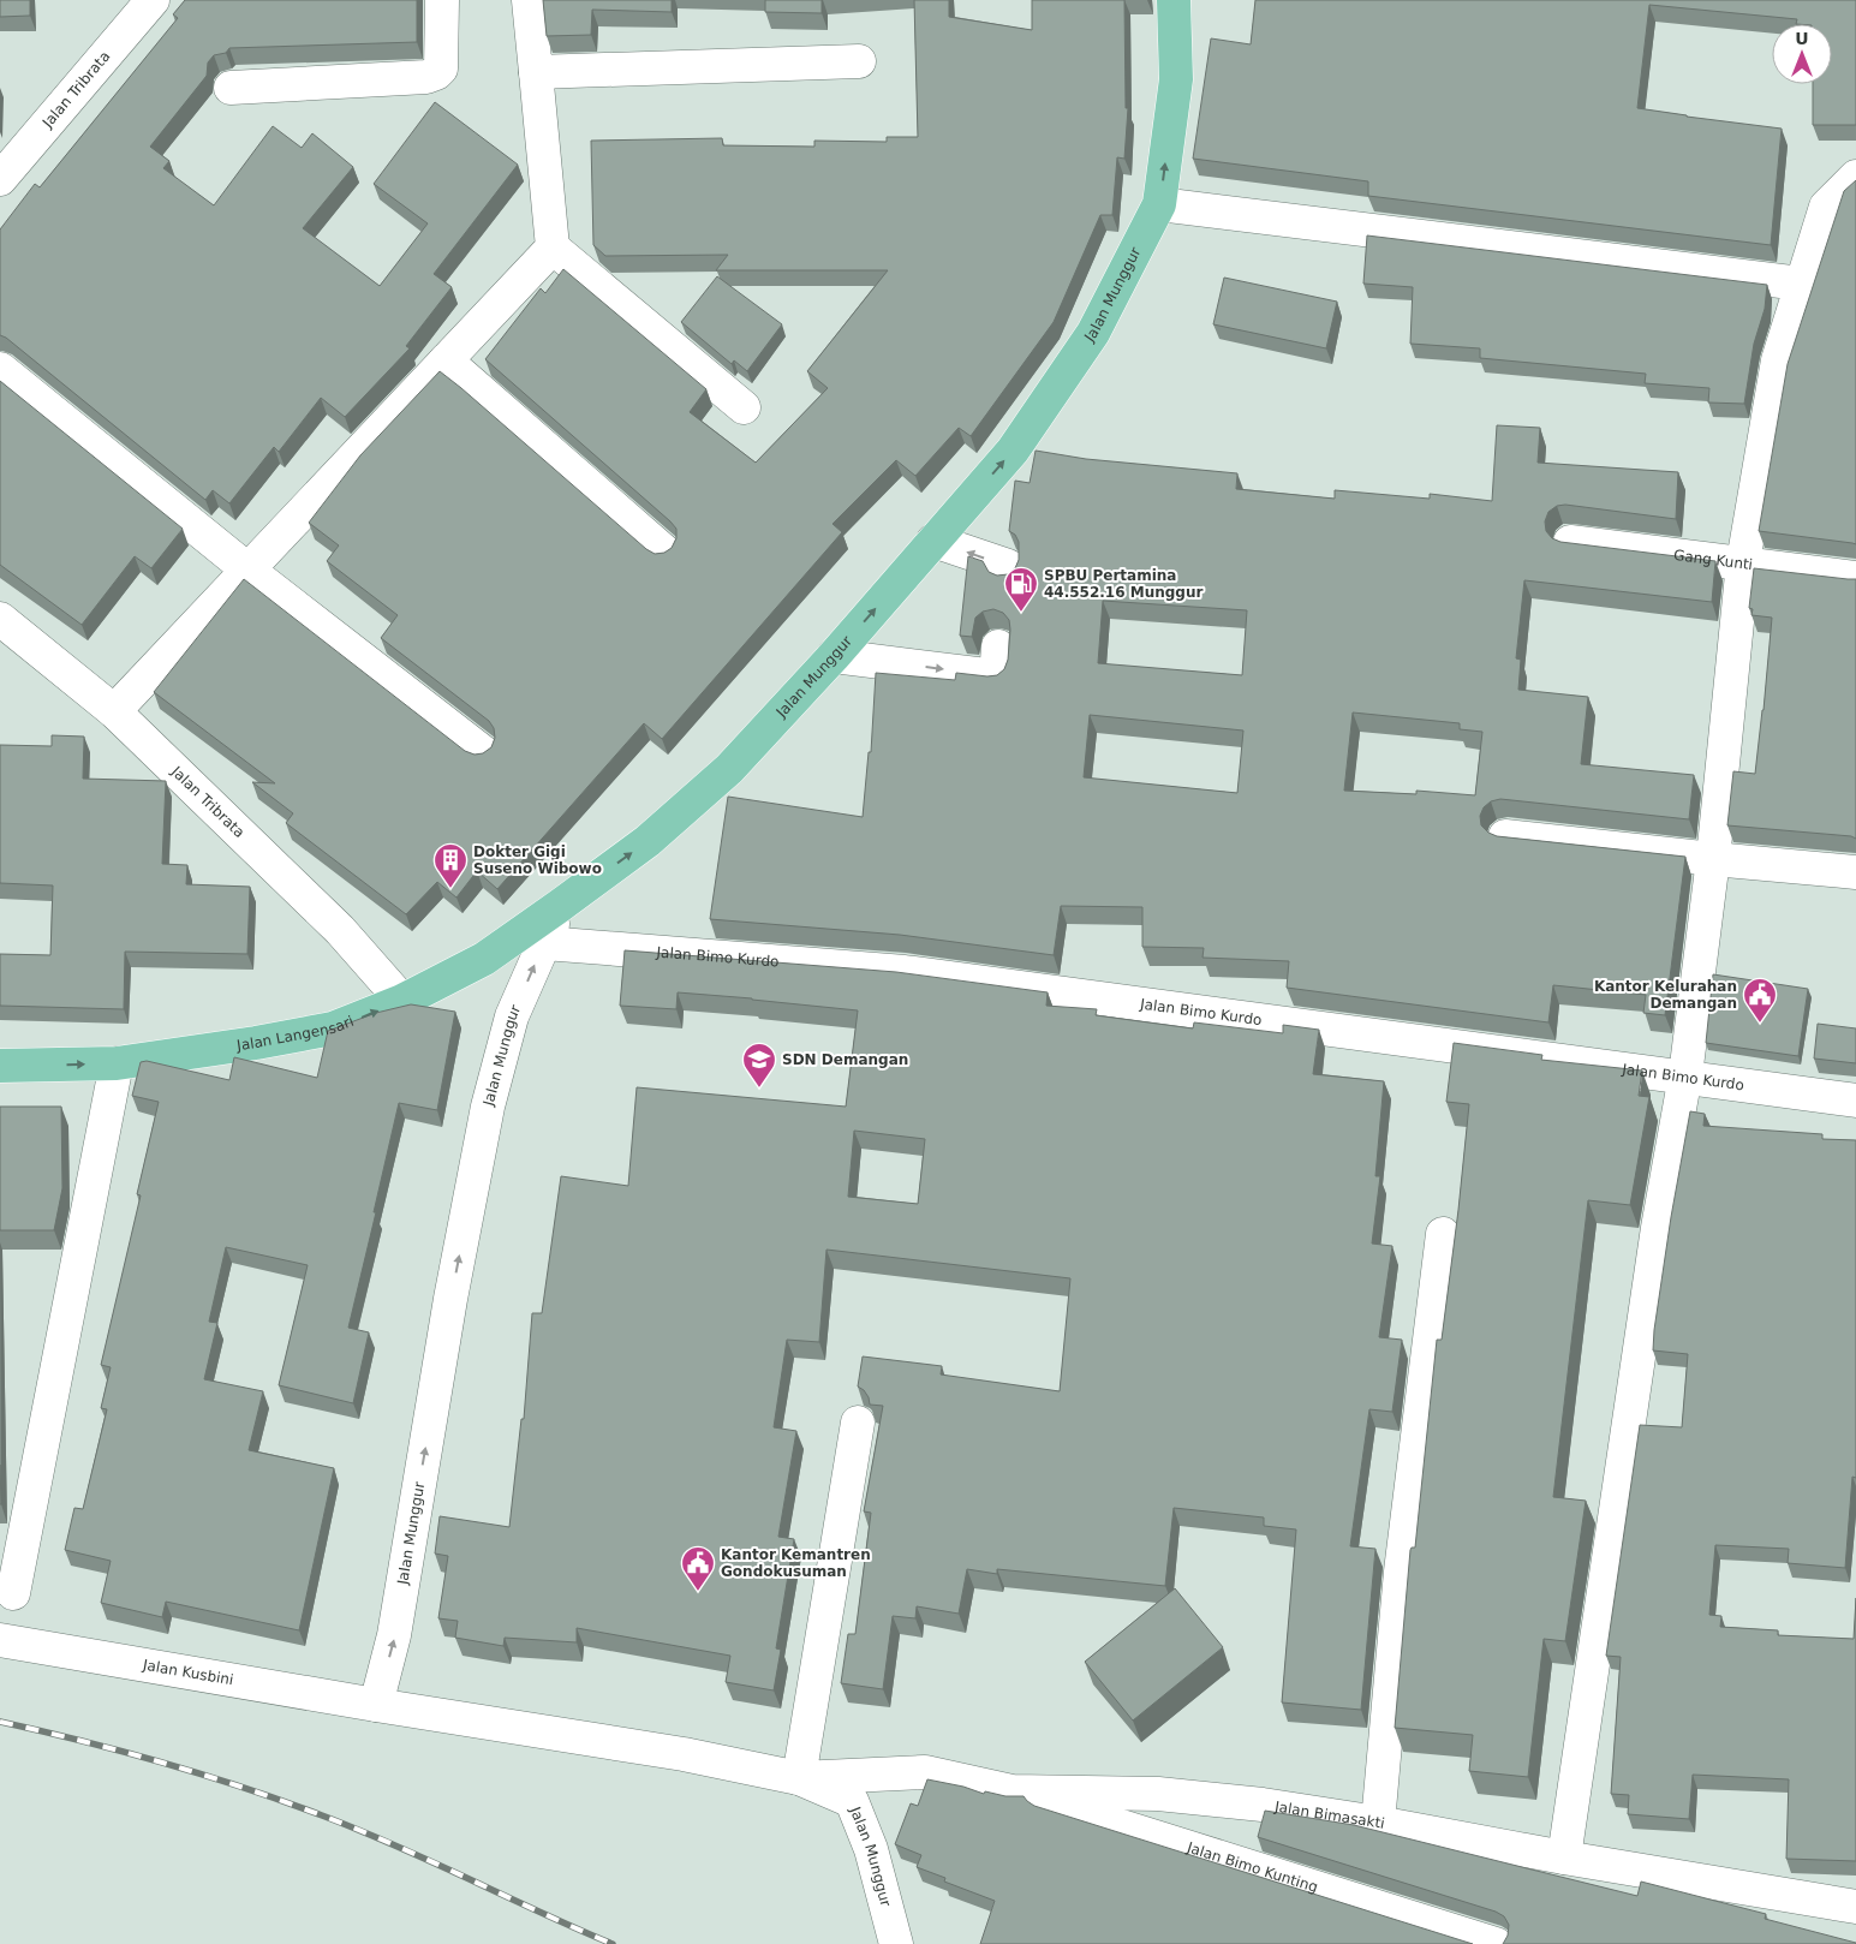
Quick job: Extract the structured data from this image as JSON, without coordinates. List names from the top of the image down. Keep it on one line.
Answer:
{"streets":{"main road":["Jalan Munggur","Jalan Langensari"],"street":["Jalan Tribrata","Gang Kunti","Jalan Bimo Kurdo","Jalan Kusbini","Jalan Bimasakti","Jalan Bimo Kunting"]},"crossings":[["Jalan Tribrata","Jalan Langensari"],["Jalan Munggur","Jalan Bimo Kurdo"],["Jalan Munggur","Jalan Langensari"],["Jalan Munggur","Jalan Kusbini"],["Jalan Munggur","Jalan Bimasakti"],["Jalan Bimasakti","Jalan Bimo Kunting"]],"one_way":["Jalan Munggur","Jalan Langensari"],"places":{"fuel station":["SPBU Pertamina 44.552.16 Munggur"],"building":["Dokter Gigi Suseno Wibowo"],"public building":["Kantor Kelurahan Demangan","Kantor Kemantren Gondokusuman"],"school or university":["SDN Demangan"]},"north":"top"}
